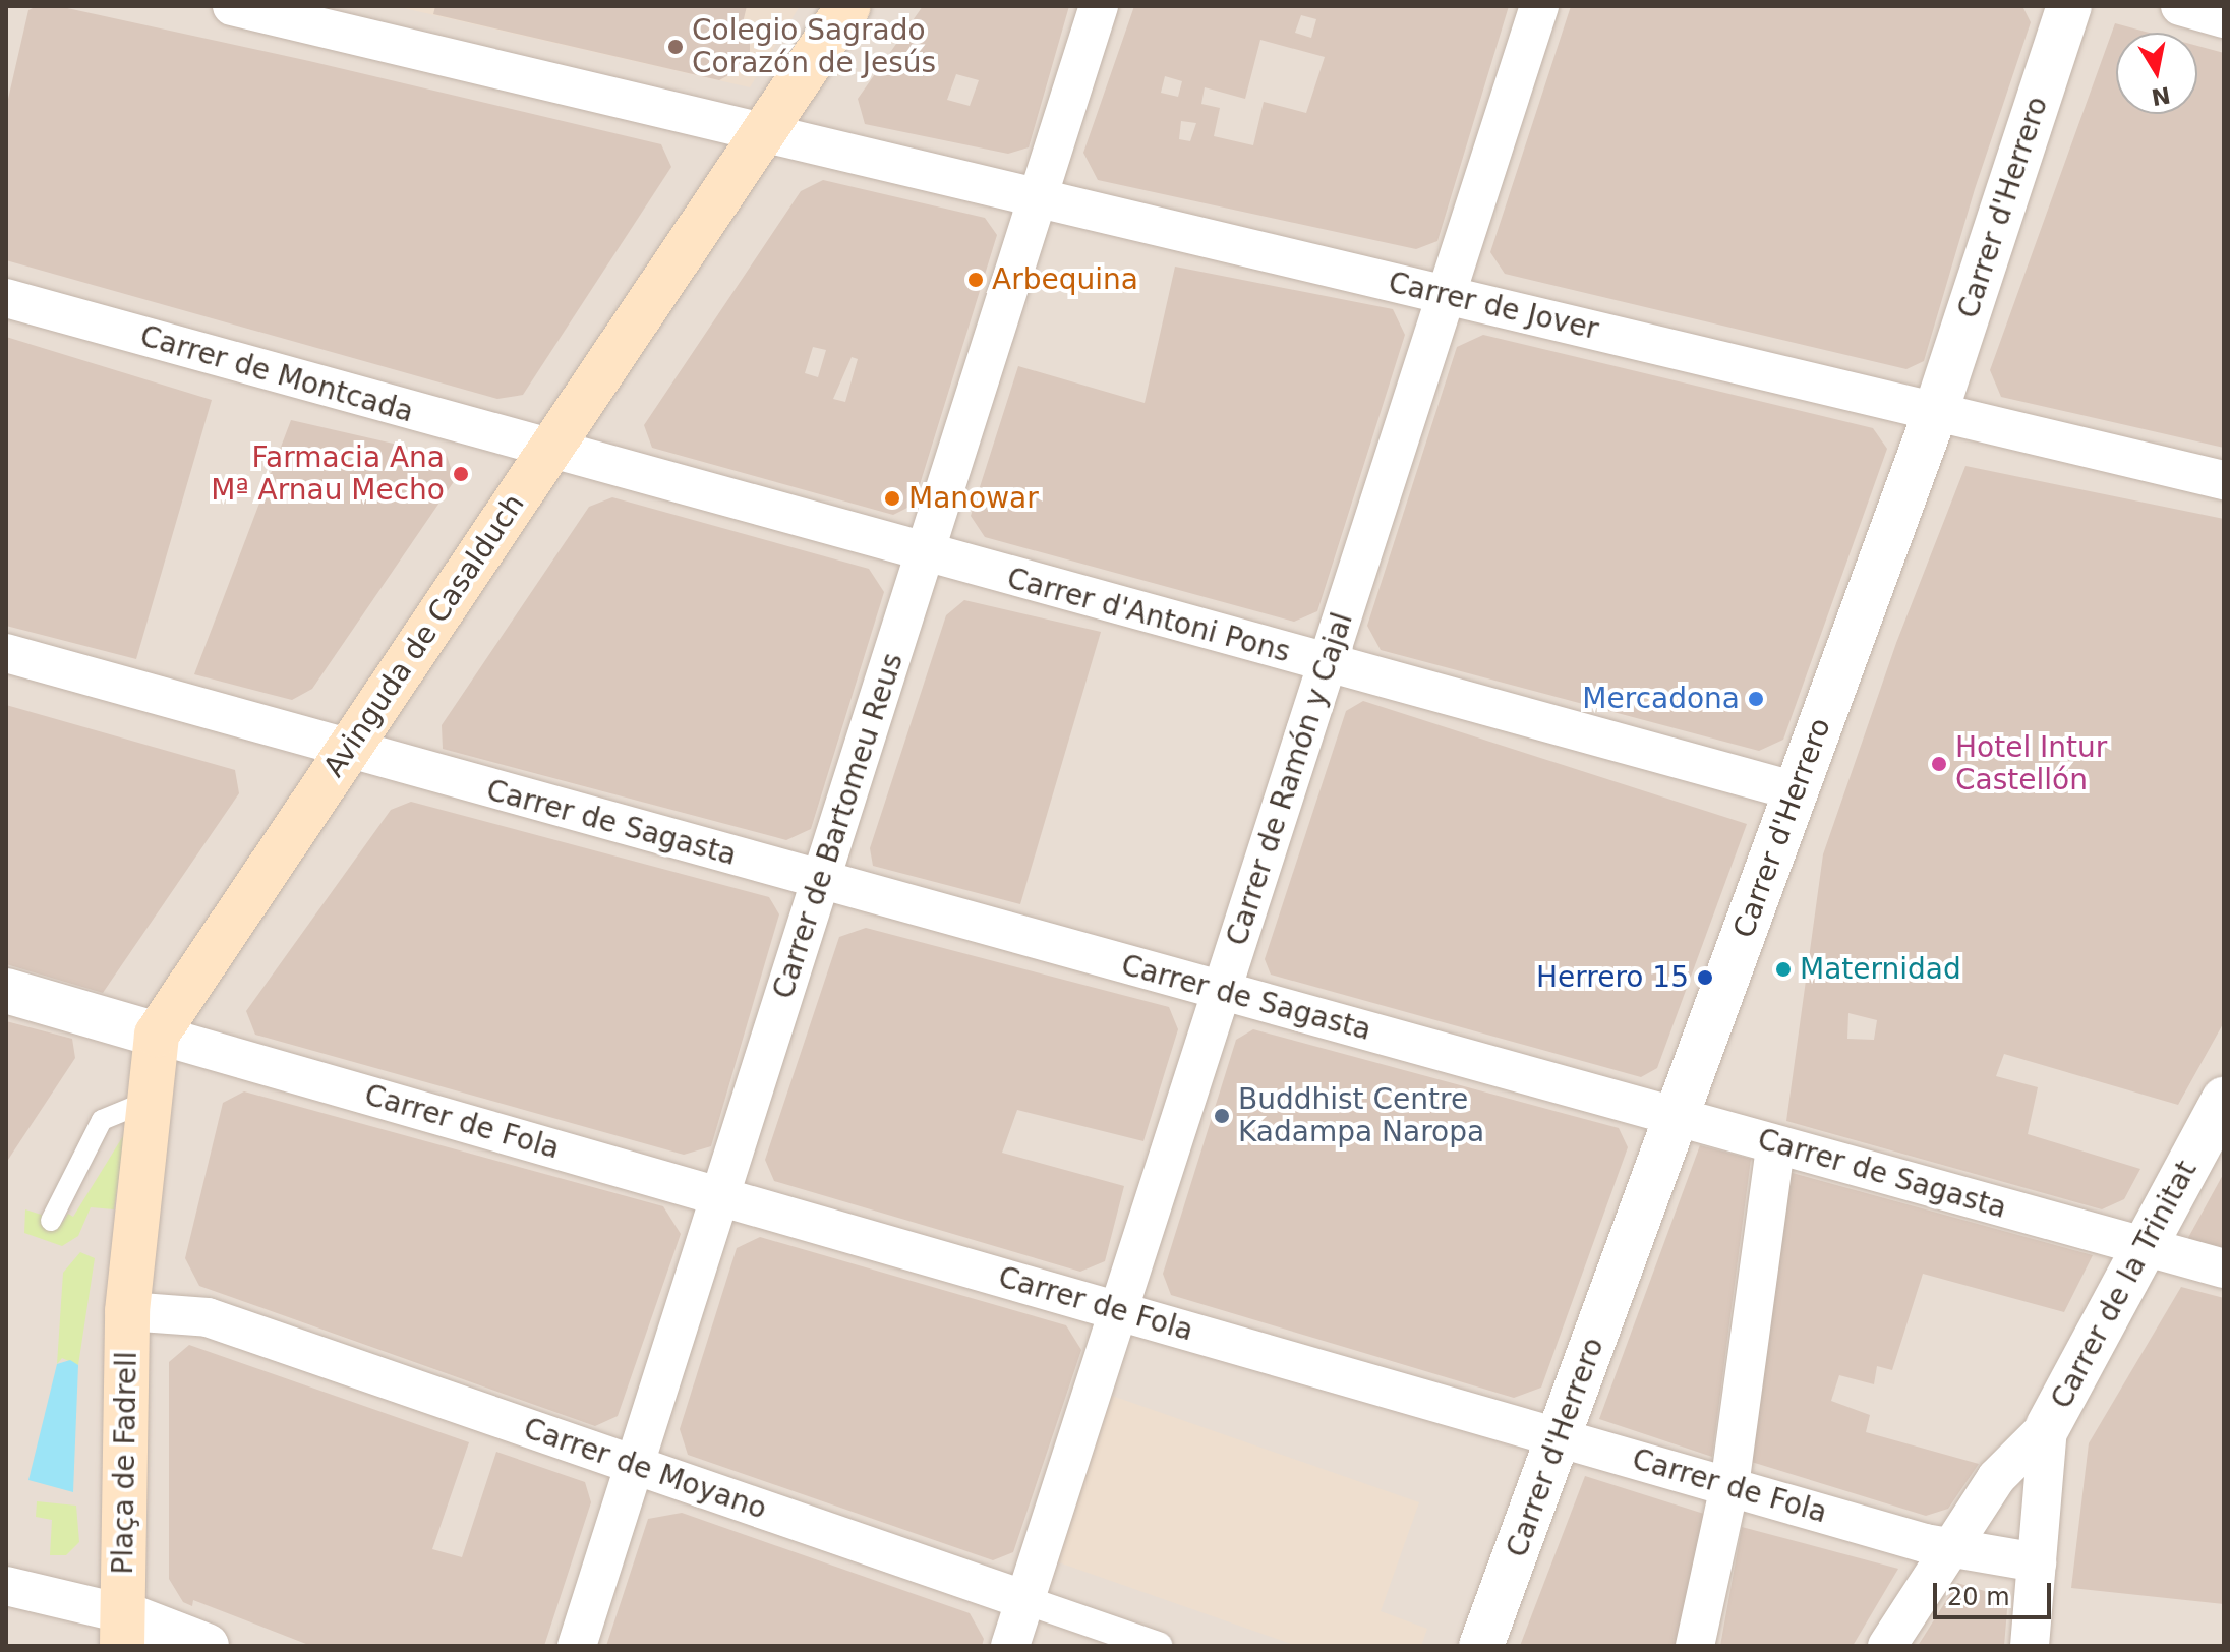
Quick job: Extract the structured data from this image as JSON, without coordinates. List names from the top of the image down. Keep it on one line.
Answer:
{"streets":{"main road":["Avinguda de Casalduch","Plaça de Fadrell"],"street":["Carrer d'Herrero","Carrer de Jover","Carrer de Montcada","Carrer d'Antoni Pons","Carrer de Ramón y Cajal","Carrer de Sagasta","Carrer de Bartomeu Reus","Carrer de Fola","Carrer de la Trinitat","Carrer de Moyano"]},"crossings":[["Carrer d'Herrero","Carrer de Jover"],["Carrer d'Herrero","Carrer d'Antoni Pons"],["Carrer d'Herrero","Carrer de Sagasta"],["Carrer d'Herrero","Carrer de Fola"],["Carrer de Jover","Avinguda de Casalduch"],["Carrer de Jover","Carrer de Ramón y Cajal"],["Carrer de Jover","Carrer de Bartomeu Reus"],["Carrer de Montcada","Carrer d'Antoni Pons"],["Carrer de Montcada","Avinguda de Casalduch"],["Carrer d'Antoni Pons","Avinguda de Casalduch"],["Carrer d'Antoni Pons","Carrer de Ramón y Cajal"],["Carrer d'Antoni Pons","Carrer de Bartomeu Reus"],["Avinguda de Casalduch","Carrer de Sagasta"],["Avinguda de Casalduch","Carrer de Fola"],["Avinguda de Casalduch","Plaça de Fadrell"],["Avinguda de Casalduch","Carrer de Moyano"],["Carrer de Ramón y Cajal","Carrer de Sagasta"],["Carrer de Ramón y Cajal","Carrer de Fola"],["Carrer de Ramón y Cajal","Carrer de Moyano"],["Carrer de Sagasta","Carrer de Bartomeu Reus"],["Carrer de Sagasta","Carrer de la Trinitat"],["Carrer de Bartomeu Reus","Carrer de Fola"],["Carrer de Bartomeu Reus","Carrer de Moyano"],["Carrer de Fola","Carrer de la Trinitat"],["Plaça de Fadrell","Carrer de Moyano"]],"places":["Colegio Sagrado Corazón de Jesús","Arbequina","Farmacia Ana Mª Arnau Mecho","Manowar","Mercadona","Hotel Intur Castellón","Maternidad","Herrero 15","Buddhist Centre Kadampa Naropa"],"scale_bar":"20 m","north":"bottom"}
